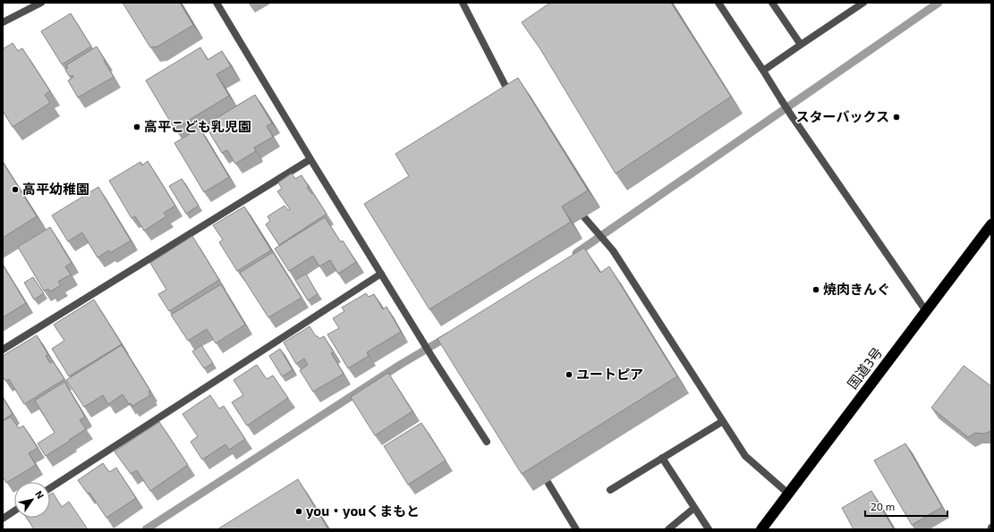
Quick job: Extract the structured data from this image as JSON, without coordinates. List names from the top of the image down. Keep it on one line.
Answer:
{"streets":{"highway":["国道3号"]},"places":["スターバックス","高平こども乳児園","高平幼稚園","焼肉きんぐ","ユートピア","you・youくまもと"],"scale_bar":"20 m","north":"top right"}
